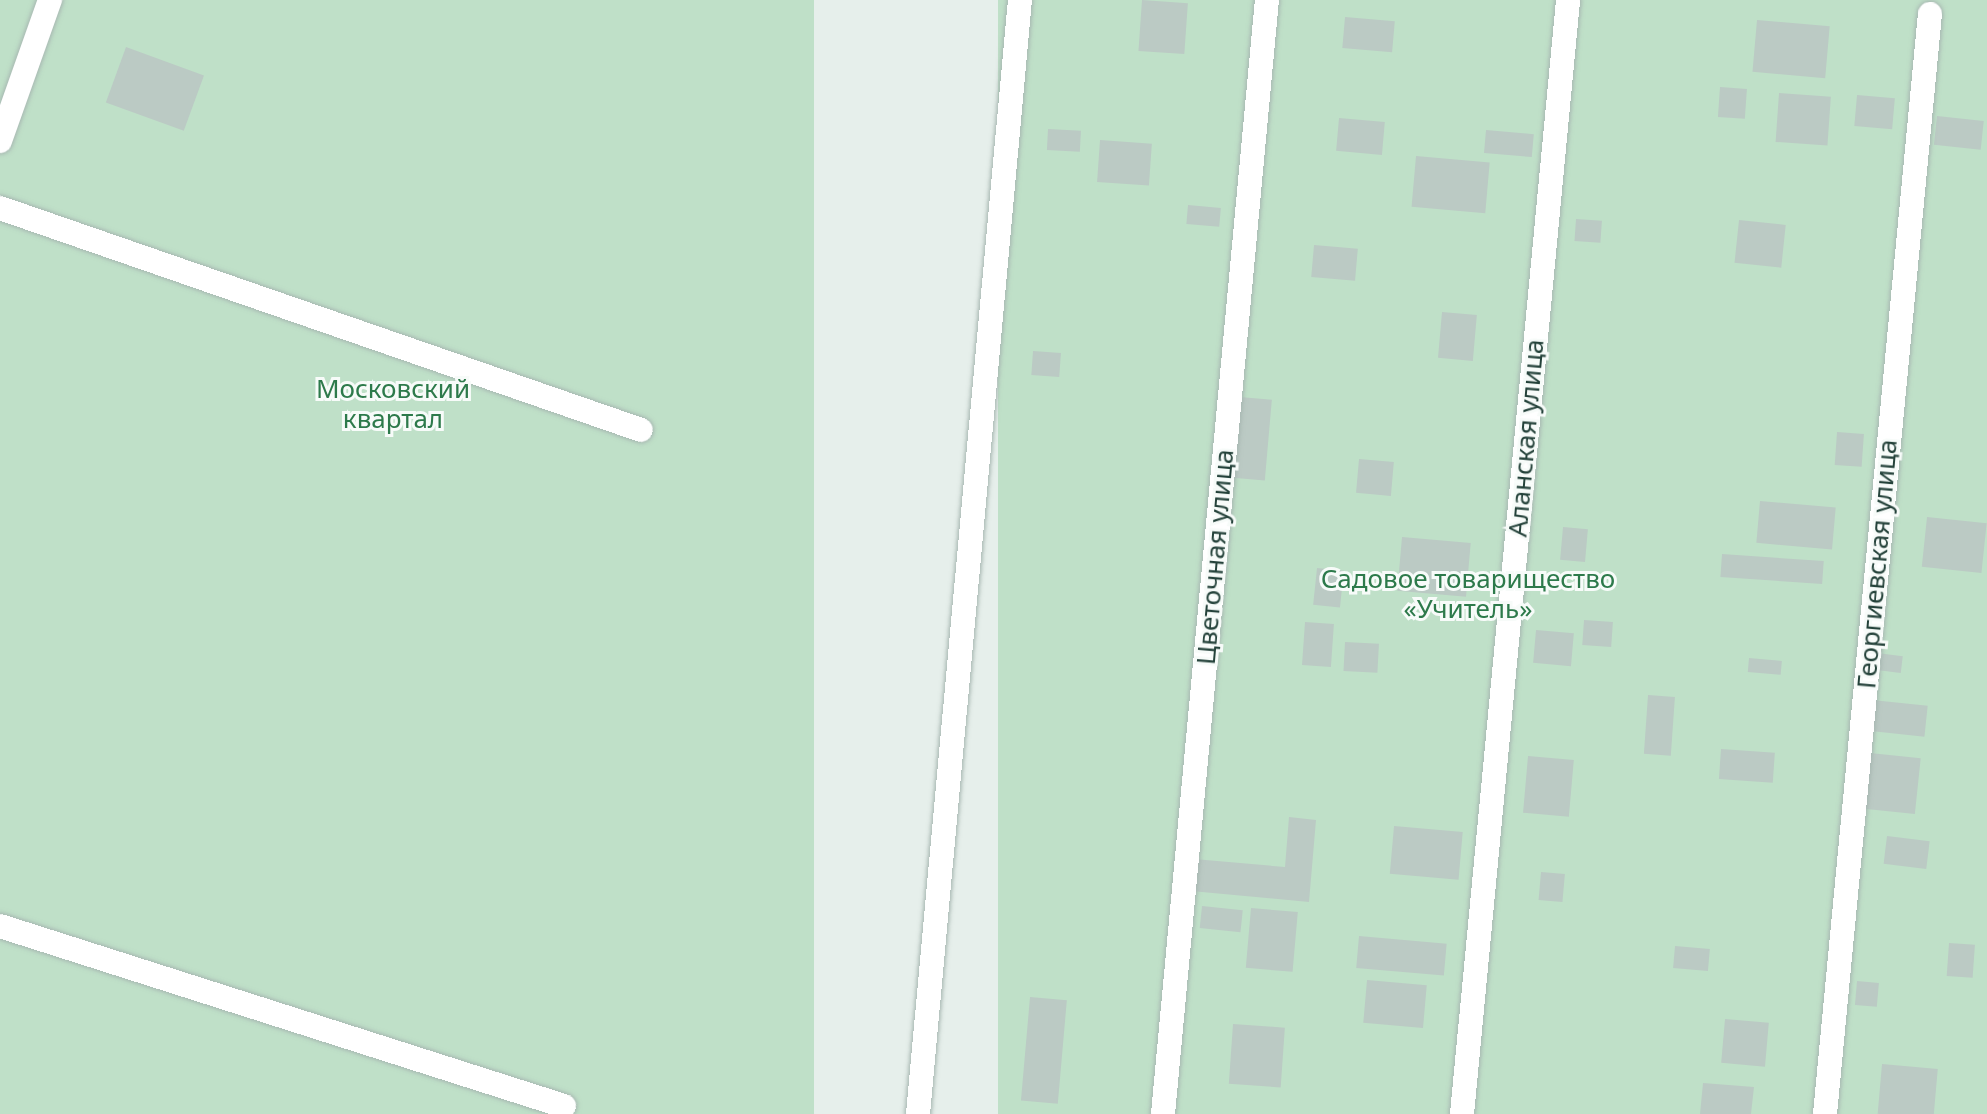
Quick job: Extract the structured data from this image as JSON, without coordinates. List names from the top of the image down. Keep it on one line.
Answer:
{"streets":{"street":["Аланская улица","Цветочная улица","Георгиевская улица"]},"parks":["Московский квартал","Садовое товарищество «Учитель»"]}
